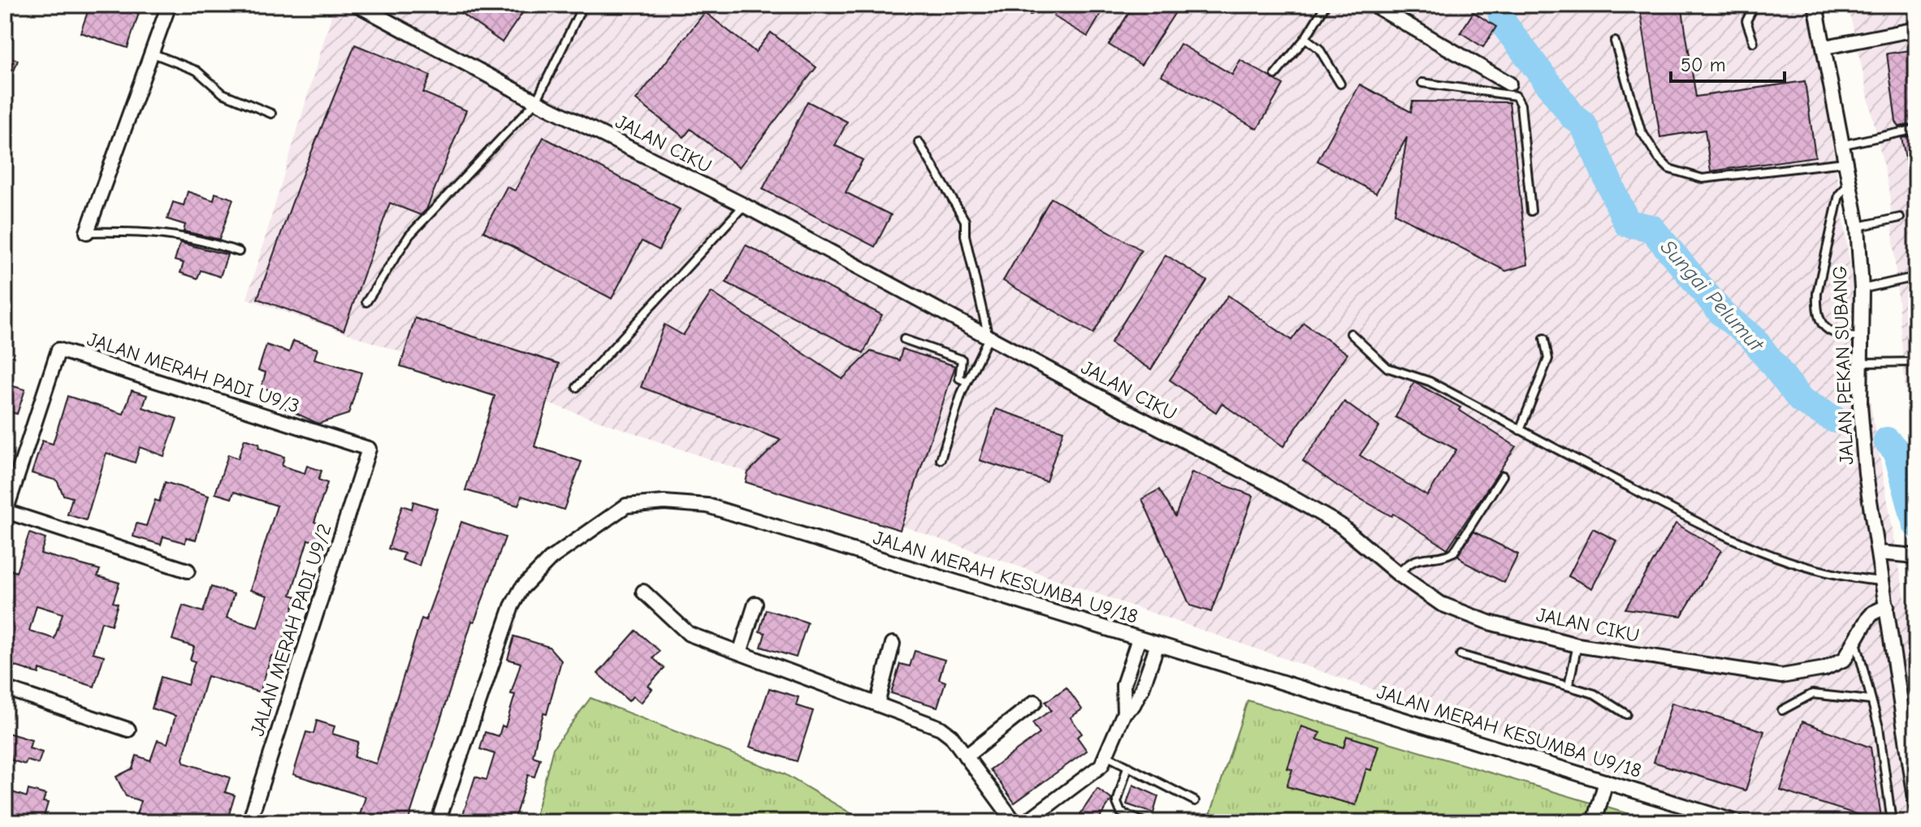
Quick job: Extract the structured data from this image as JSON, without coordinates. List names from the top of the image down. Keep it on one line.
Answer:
{"streets":{"street":["JALAN CIKU","JALAN PEKAN SUBANG","JALAN MERAH PADI U9/3","JALAN MERAH KESUMBA U9/18","JALAN MERAH PADI U9/2"]},"crossings":[["JALAN CIKU","JALAN PEKAN SUBANG"],["JALAN MERAH PADI U9/3","JALAN MERAH PADI U9/2"]],"water":["Sungai Pelumut"],"scale_bar":"50 m"}
